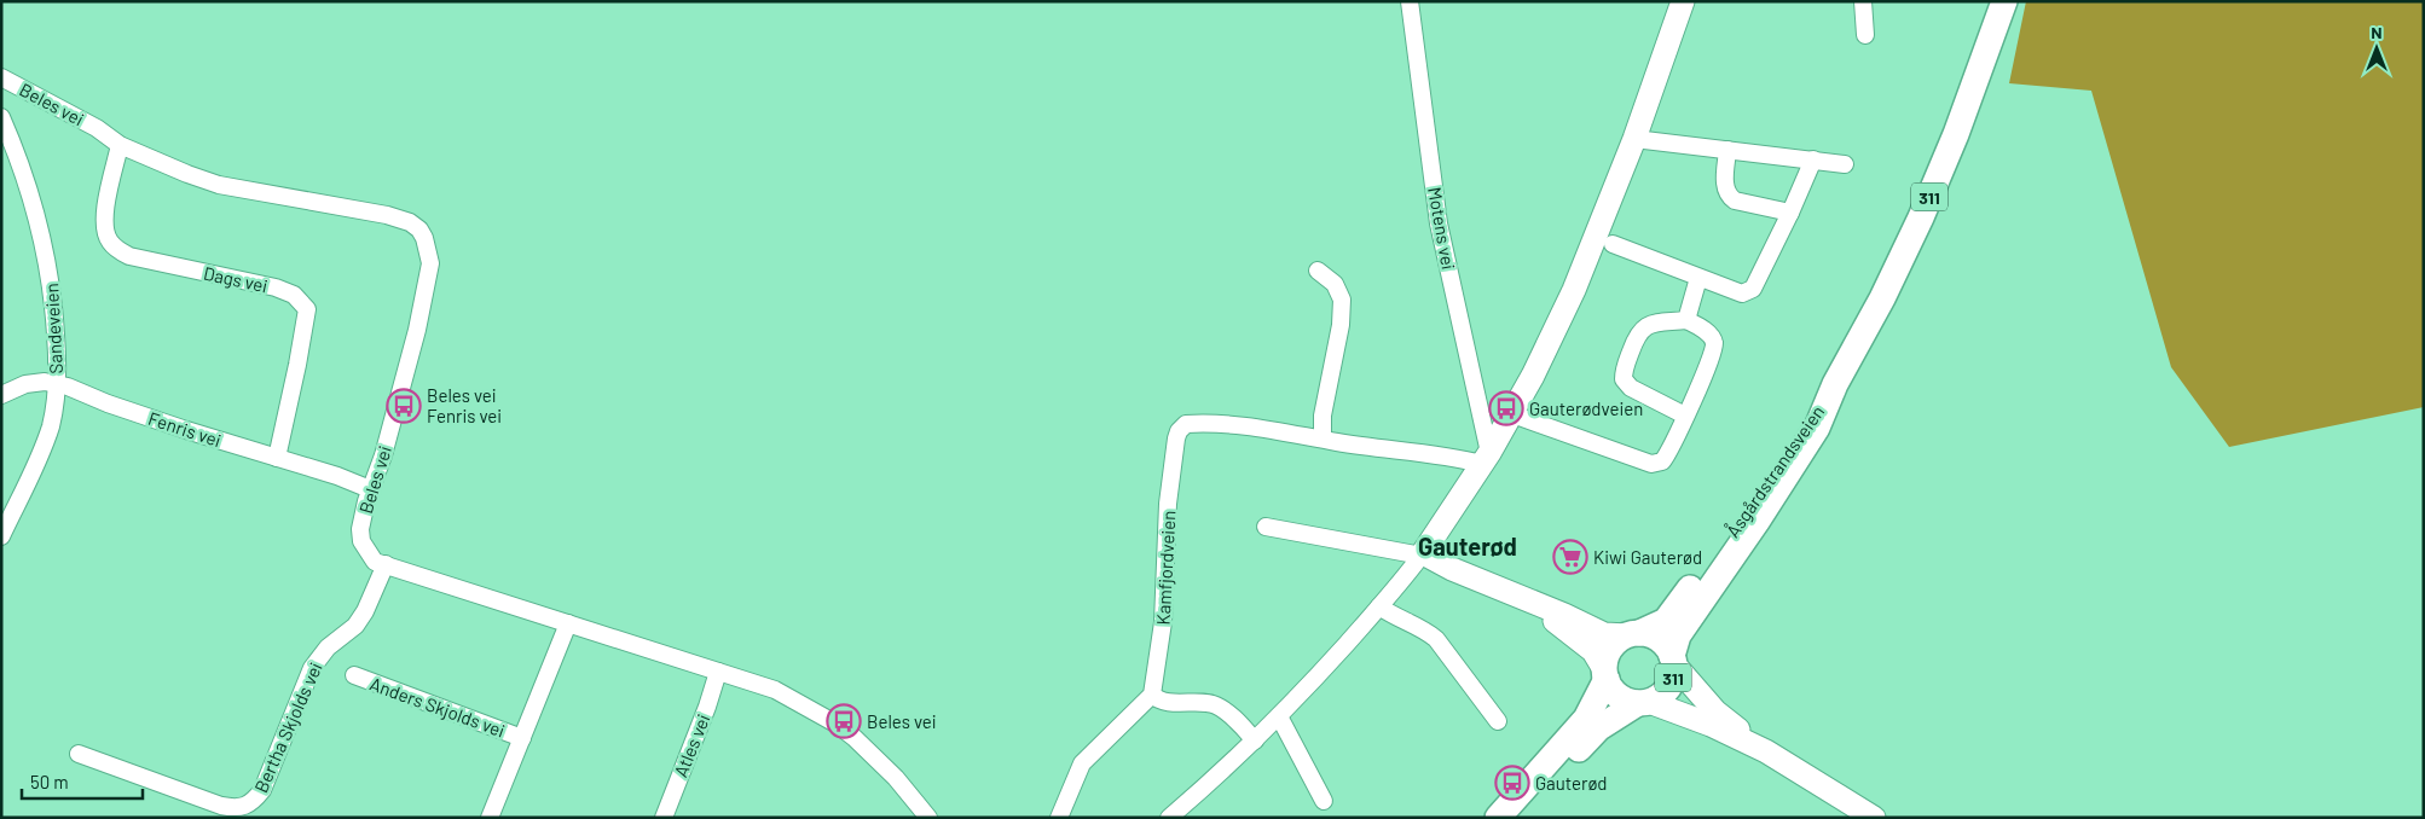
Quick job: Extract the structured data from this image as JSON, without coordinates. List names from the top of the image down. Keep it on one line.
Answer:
{"streets":{"main road":["311","Åsgårdstrandsveien"],"street":["Beles vei","Motens vei","Dags vei","Sandeveien","Fenris vei","Kamfjordveien","Anders Skjolds vei","Bertha Skjolds vei","Atles vei"]},"crossings":[["Beles vei","Dags vei"],["Beles vei","Fenris vei"],["Beles vei","Anders Skjolds vei"],["Beles vei","Bertha Skjolds vei"],["Beles vei","Atles vei"],["311","Åsgårdstrandsveien"],["Motens vei","Kamfjordveien"],["Dags vei","Fenris vei"],["Sandeveien","Fenris vei"]],"districts":["Gauterød"],"places":{"bus stop":["Beles vei Fenris vei","Gauterødveien","Beles vei","Gauterød"],"supermarket":["Kiwi Gauterød"]},"scale_bar":"50 m","north":"top"}
